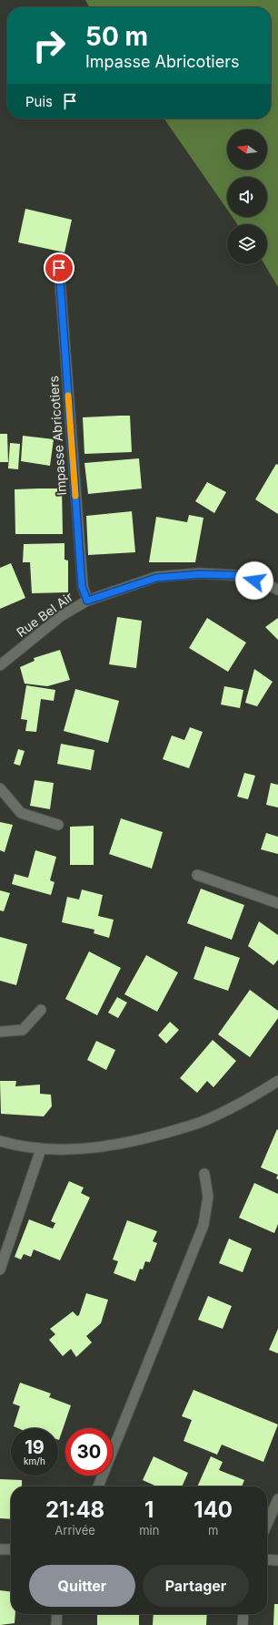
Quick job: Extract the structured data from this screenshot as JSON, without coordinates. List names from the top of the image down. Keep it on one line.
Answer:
{"streets":{"street":["Impasse Abricotiers","Rue Bel Air"]},"crossings":[["Impasse Abricotiers","Rue Bel Air"]],"north":"left","page":{"turn":["50 m","Impasse Abricotiers"],"then":"Puis","speed":"19 km/h","limit":"30","eta":["21:48","Arrivée","1","min","140","m"],"buttons":["Quitter","Partager"]}}
